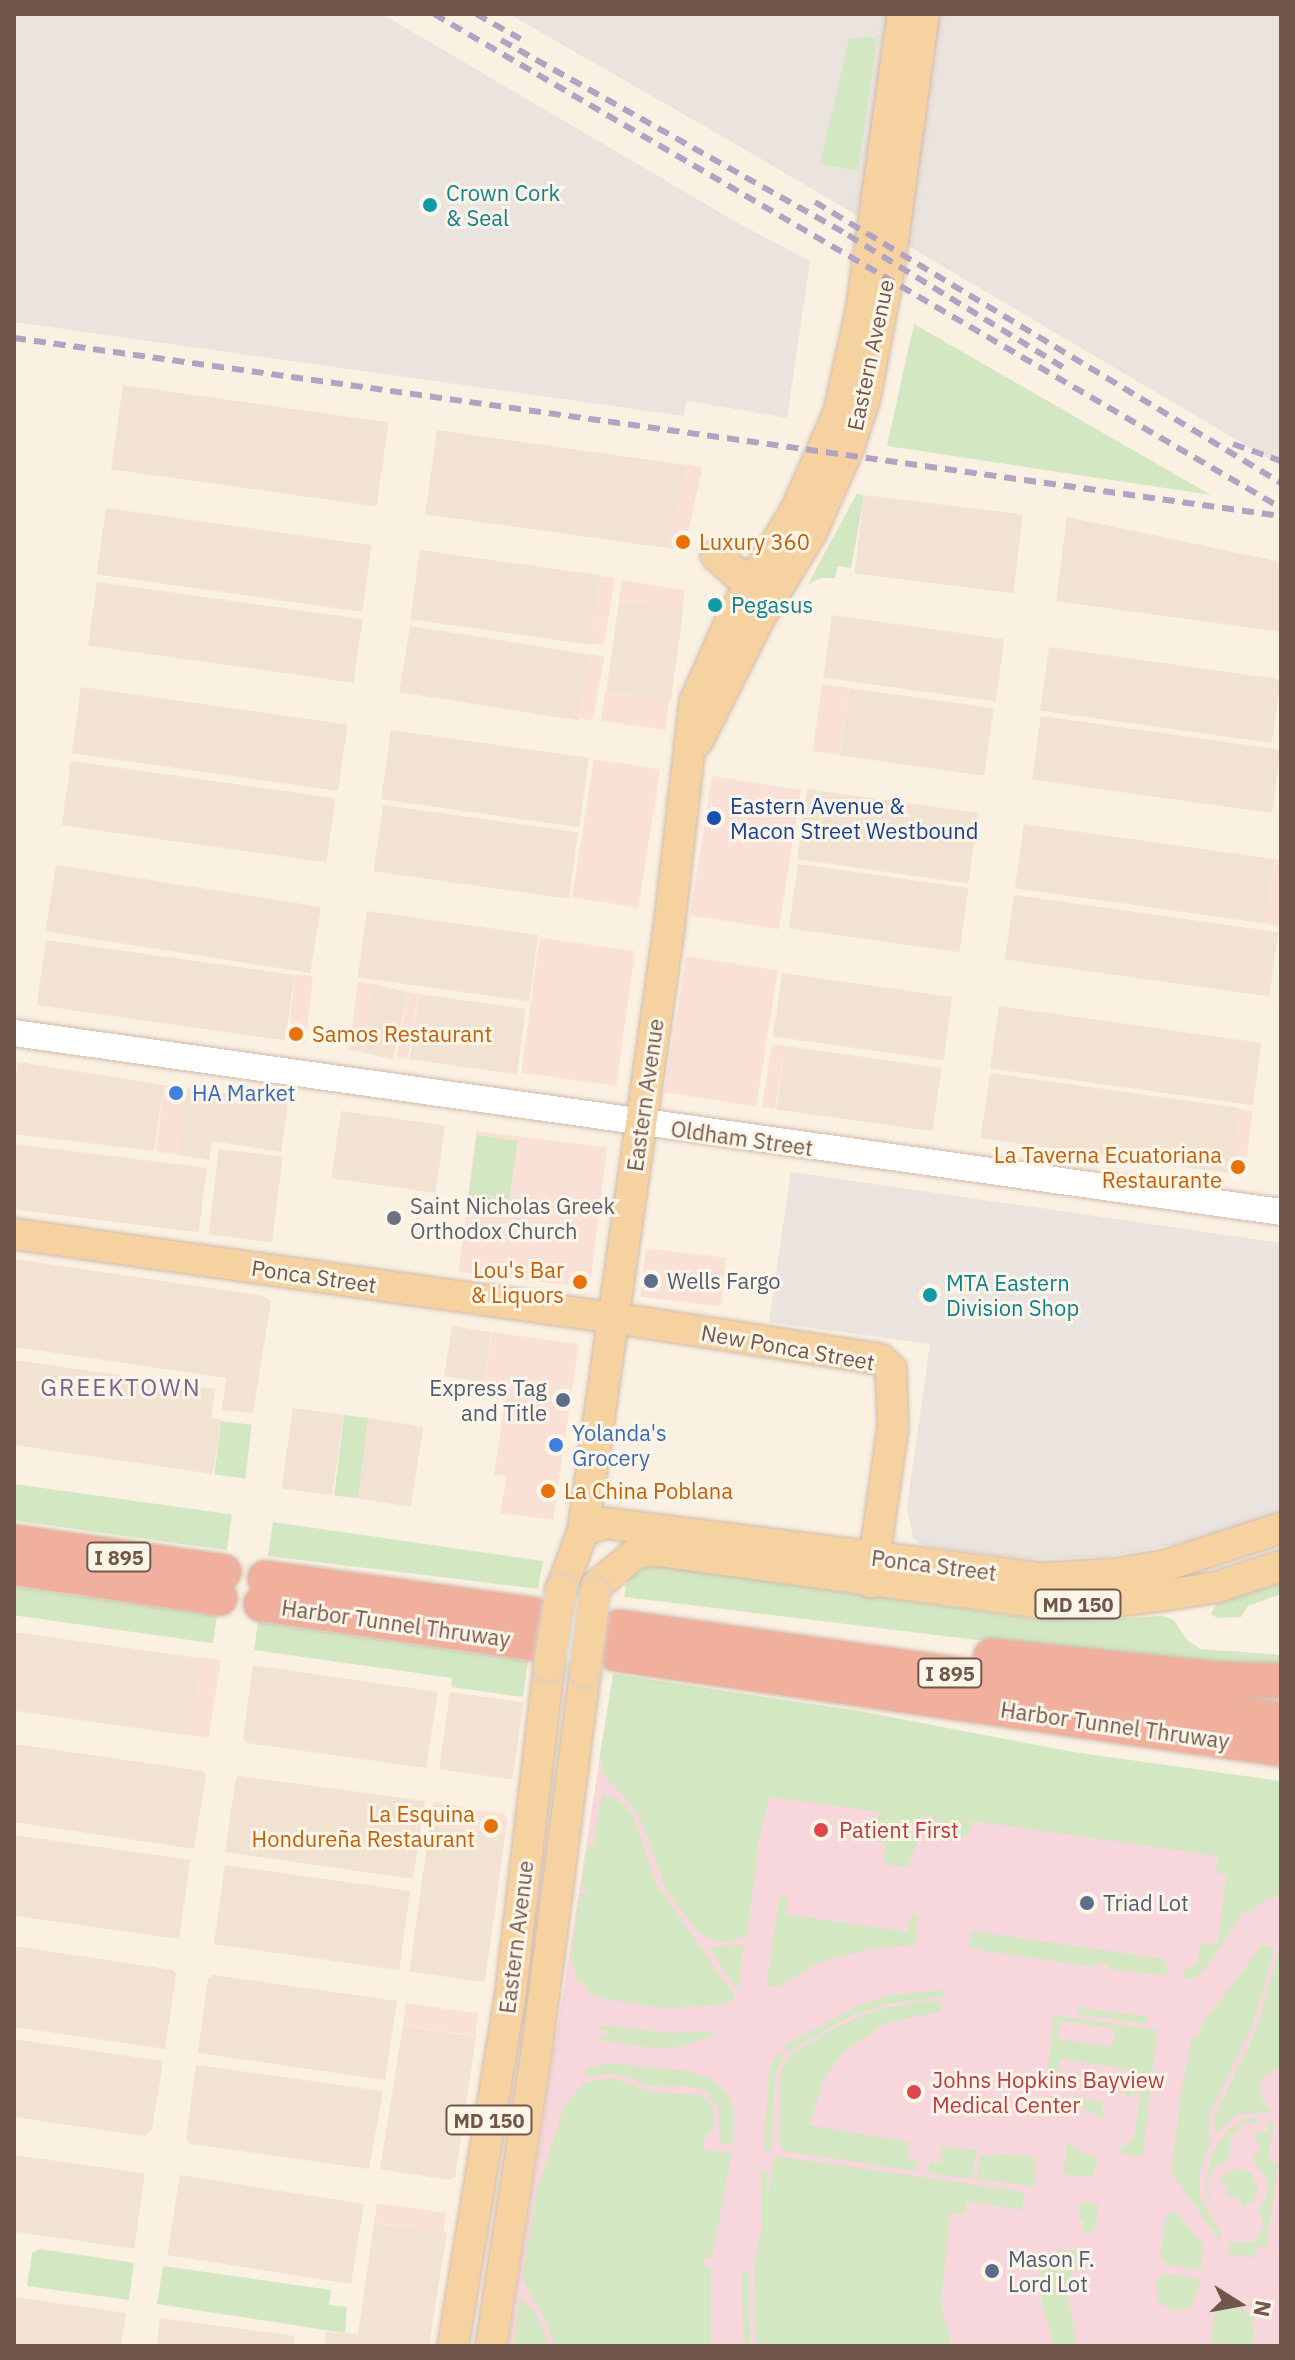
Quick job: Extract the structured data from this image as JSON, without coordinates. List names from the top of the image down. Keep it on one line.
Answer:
{"streets":{"highway":["I 895","Harbor Tunnel Thruway"],"main road":["Eastern Avenue","Ponca Street","New Ponca Street","MD 150"],"street":["Oldham Street"]},"crossings":[["Eastern Avenue","Oldham Street"],["Eastern Avenue","Ponca Street"],["Eastern Avenue","New Ponca Street"],["Eastern Avenue","MD 150"],["Eastern Avenue","Harbor Tunnel Thruway"],["Ponca Street","New Ponca Street"],["Ponca Street","MD 150"],["New Ponca Street","MD 150"]],"districts":["GREEKTOWN"],"places":["Crown Cork & Seal","Luxury 360","Pegasus","Eastern Avenue & Macon Street Westbound","Samos Restaurant","HA Market","La Taverna Ecuatoriana Restaurante","Saint Nicholas Greek Orthodox Church","Wells Fargo","Lou's Bar & Liquors","MTA Eastern Division Shop","Express Tag and Title","Yolanda's Grocery","La China Poblana","La Esquina Hondureña Restaurant","Patient First","Triad Lot","Johns Hopkins Bayview Medical Center","Mason F. Lord Lot"],"north":"right"}
